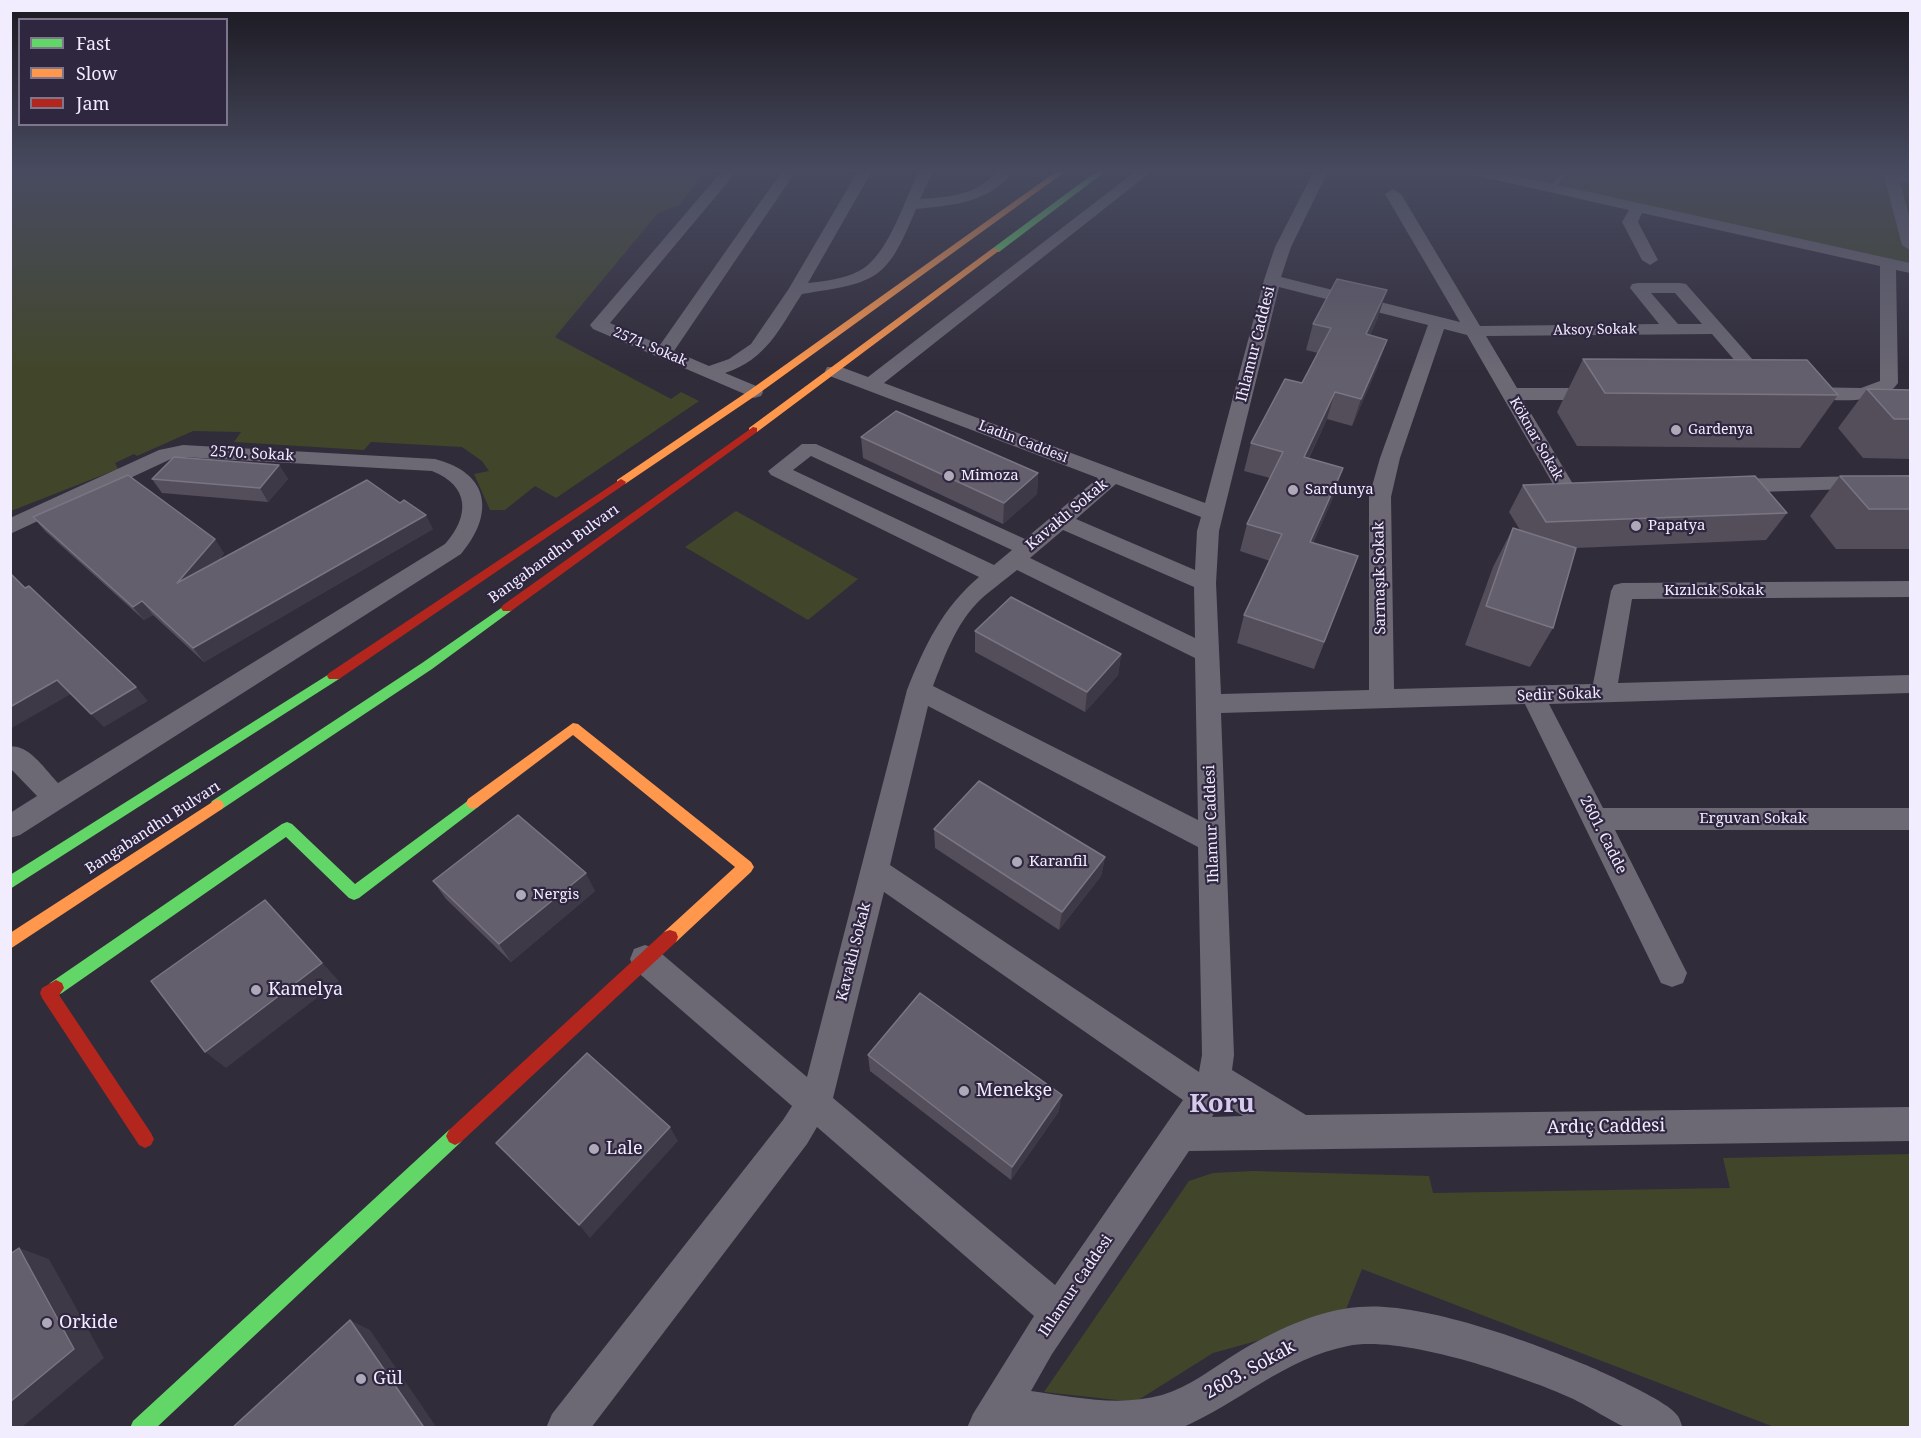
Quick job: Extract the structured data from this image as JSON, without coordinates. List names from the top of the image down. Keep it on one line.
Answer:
{"streets":{"main road":["Bangabandhu Bulvarı"],"street":["Aksoy Sokak","Ihlamur Caddesi","2571. Sokak","Köknar Sokak","Ladin Caddesi","2570. Sokak","Kavaklı Sokak","Sarmaşık Sokak","Kızılcık Sokak","Sedir Sokak","Erguvan Sokak","2601. Cadde","Ardıç Caddesi","2603. Sokak"]},"crossings":[["Aksoy Sokak","Köknar Sokak"],["Ihlamur Caddesi","Ladin Caddesi"],["Ihlamur Caddesi","Sedir Sokak"],["Ihlamur Caddesi","Ardıç Caddesi"],["Ihlamur Caddesi","2603. Sokak"],["2571. Sokak","Bangabandhu Bulvarı"],["Ladin Caddesi","Kavaklı Sokak"],["Ladin Caddesi","Bangabandhu Bulvarı"],["Sarmaşık Sokak","Sedir Sokak"],["Kızılcık Sokak","Sedir Sokak"],["Sedir Sokak","2601. Cadde"],["Erguvan Sokak","2601. Cadde"]],"districts":["Koru"],"places":["Gardenya","Mimoza","Sardunya","Papatya","Karanfil","Nergis","Kamelya","Menekşe","Lale","Orkide","Gül"],"legend":["Fast","Slow","Jam"]}
